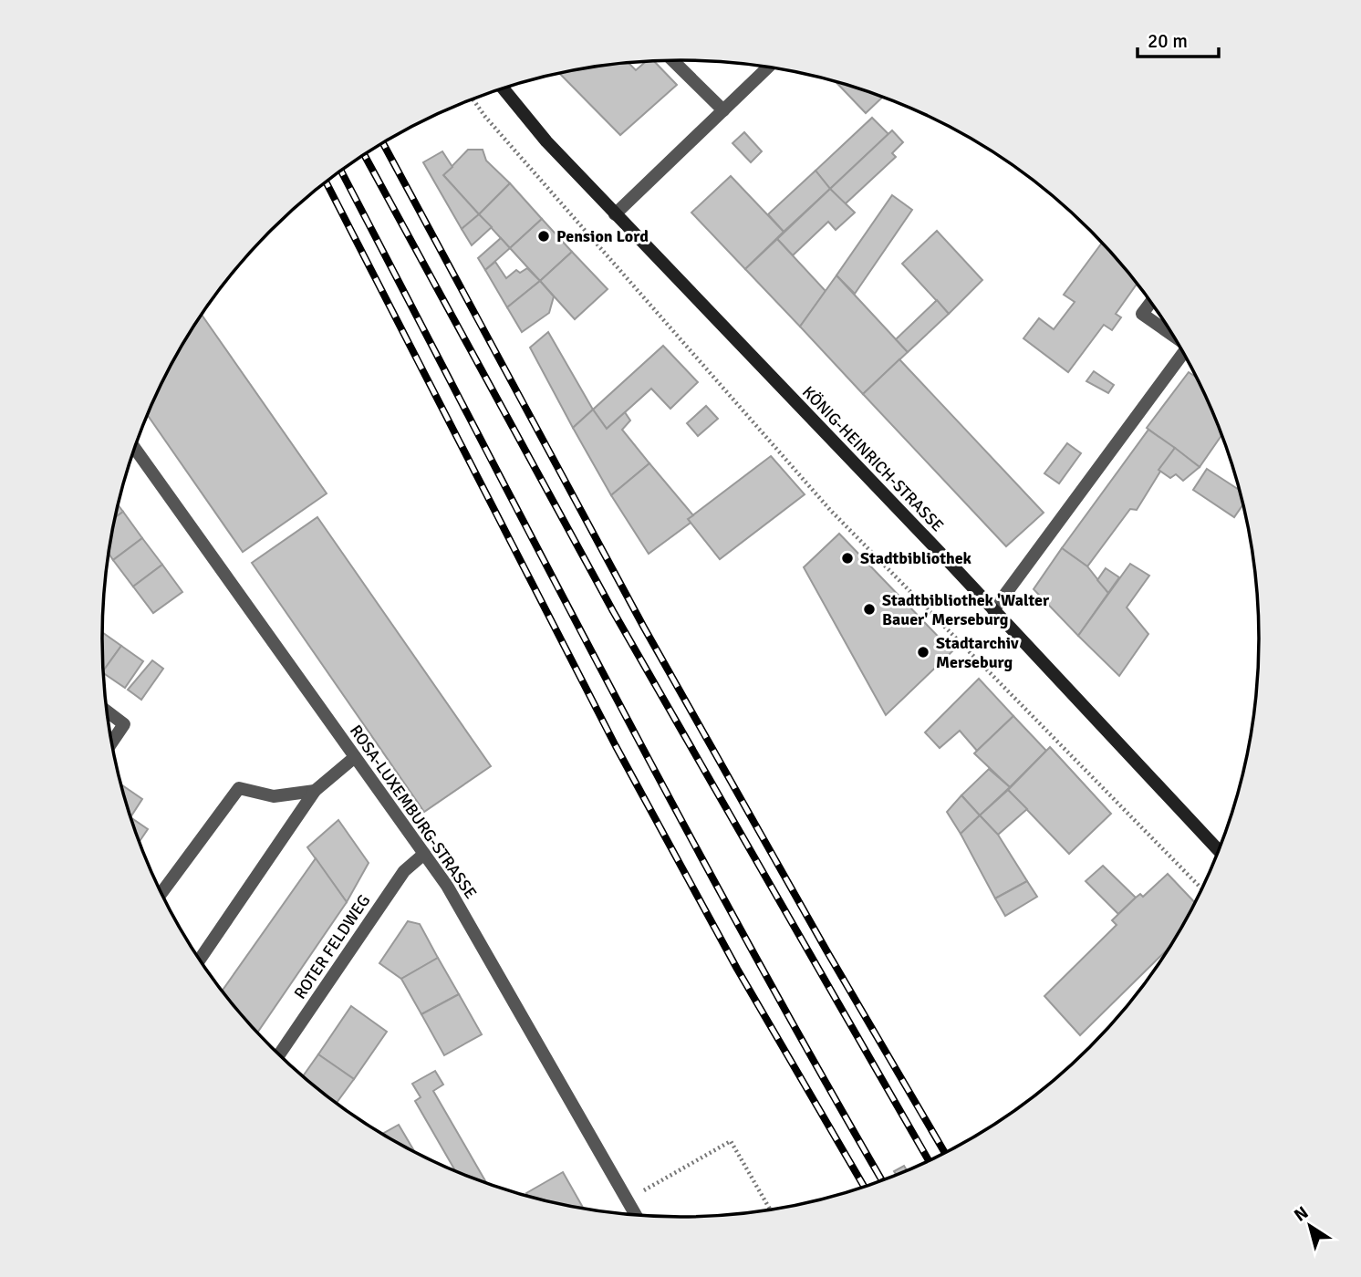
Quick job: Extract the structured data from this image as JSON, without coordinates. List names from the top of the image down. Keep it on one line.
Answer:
{"streets":{"main road":["KÖNIG-HEINRICH-STRASSE"],"street":["ROSA-LUXEMBURG-STRASSE","ROTER FELDWEG"]},"crossings":[["ROSA-LUXEMBURG-STRASSE","ROTER FELDWEG"]],"places":["Pension Lord","Stadtbibliothek","Stadtbibliothek 'Walter Bauer' Merseburg","Stadtarchiv Merseburg"],"scale_bar":"20 m","north":"top left"}
